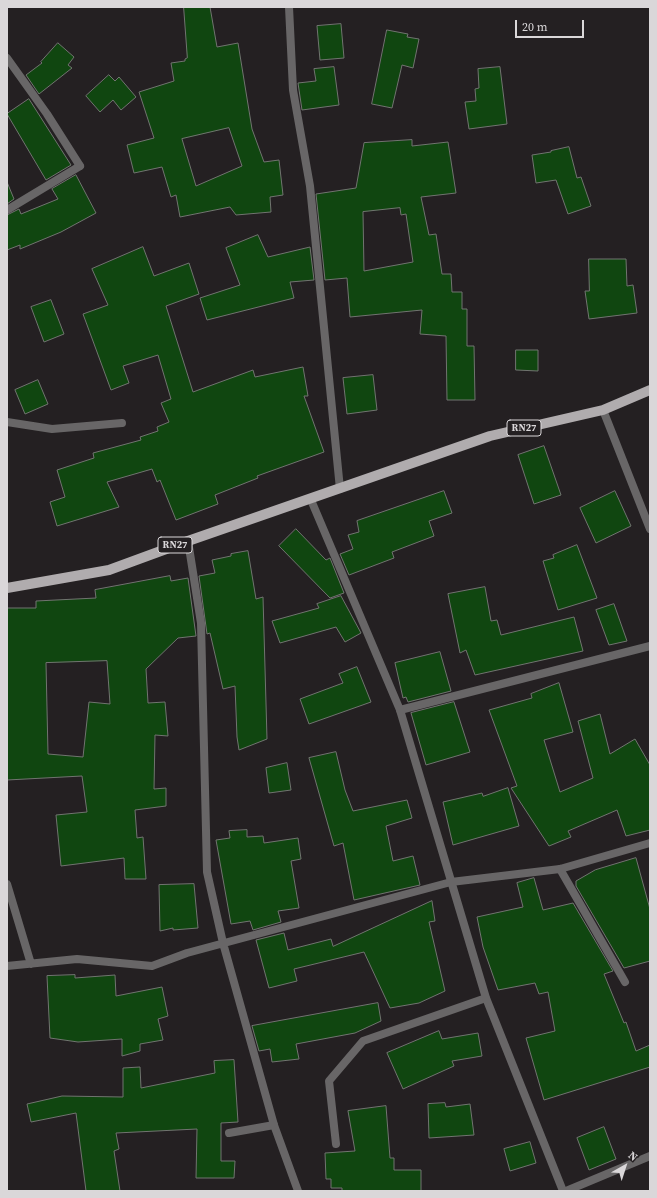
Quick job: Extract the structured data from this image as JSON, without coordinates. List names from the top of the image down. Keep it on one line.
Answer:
{"streets":{"main road":["RN27"]},"scale_bar":"20 m","north":"top right"}
